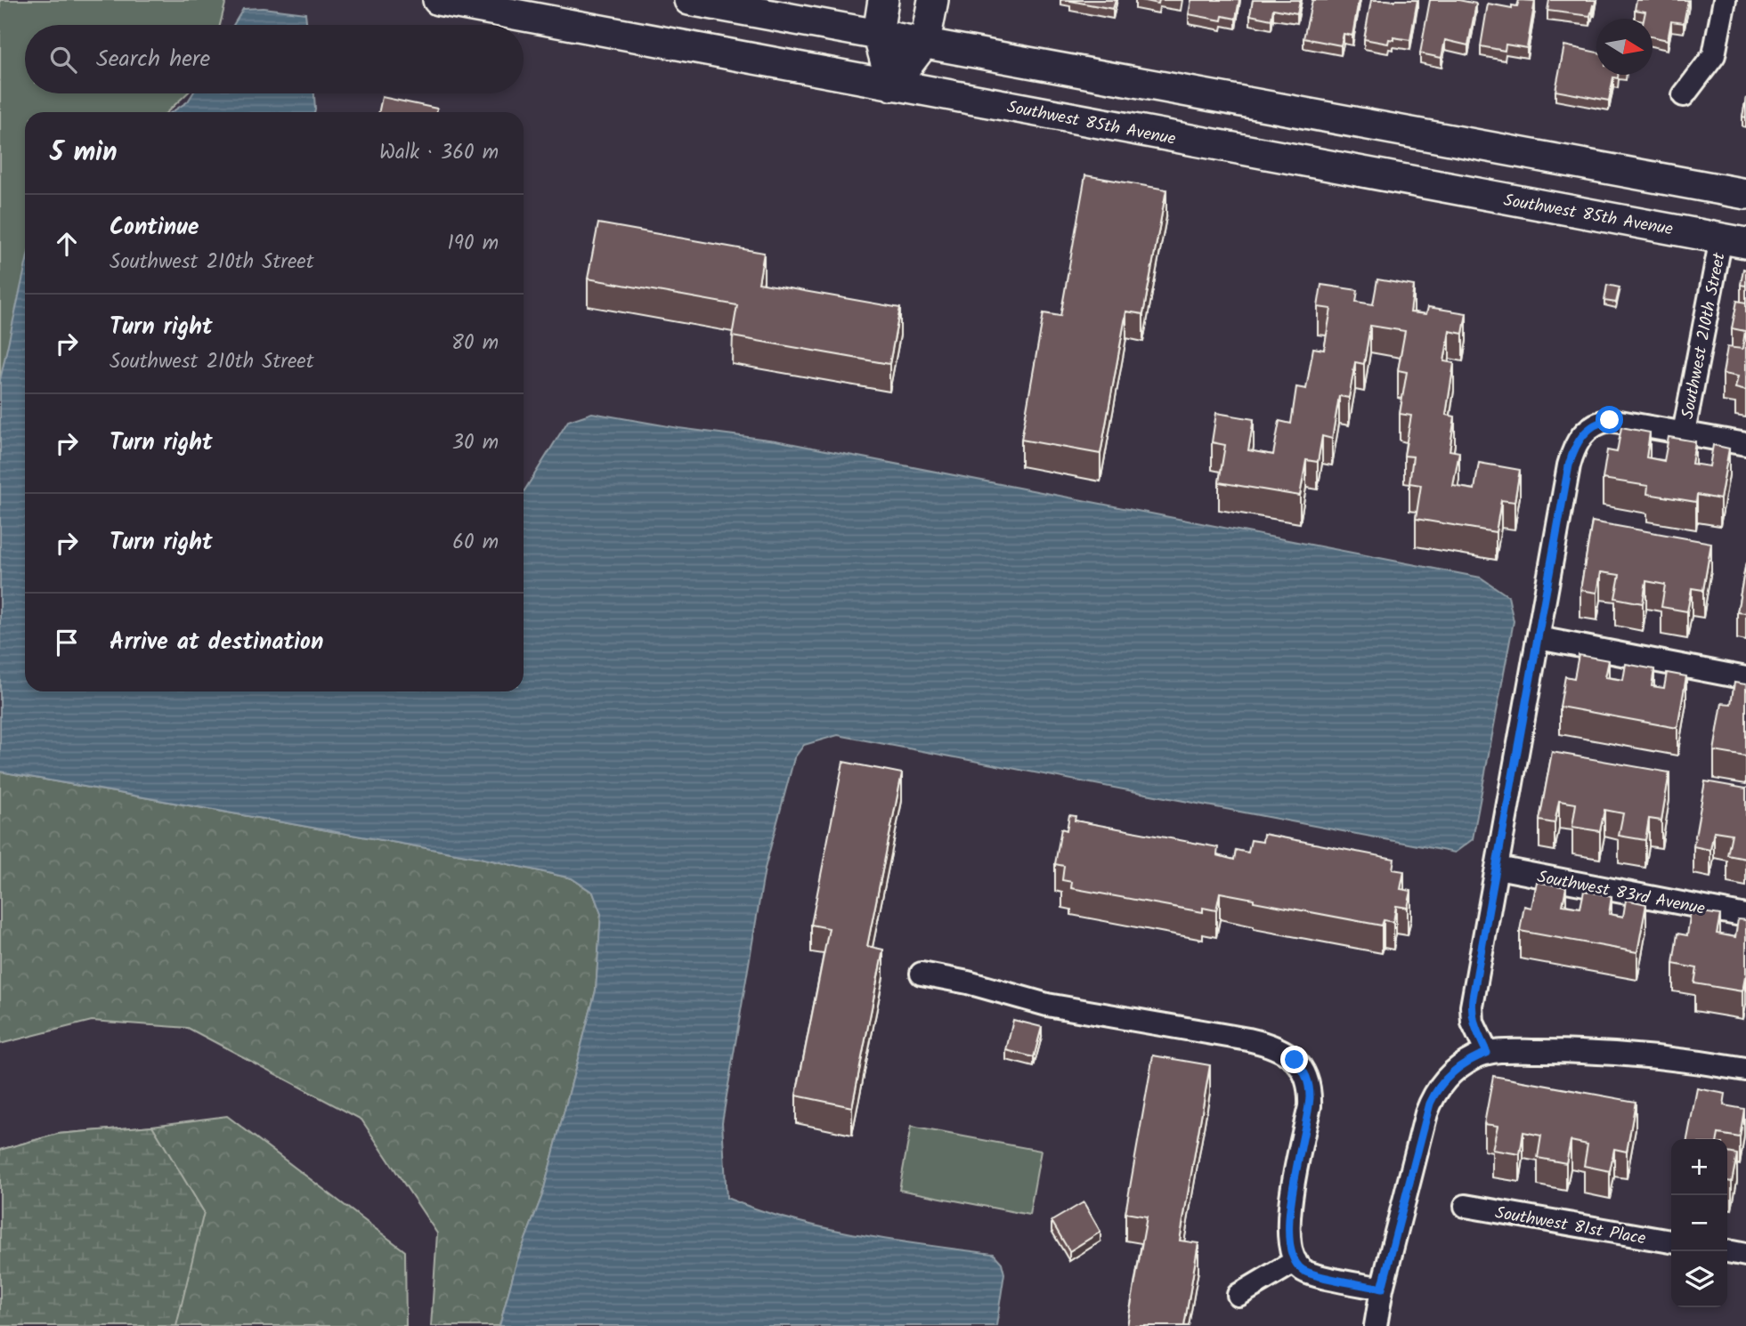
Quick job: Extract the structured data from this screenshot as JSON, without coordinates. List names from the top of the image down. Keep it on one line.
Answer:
{"streets":{"street":["Southwest 85th Avenue","Southwest 210th Street","Southwest 83rd Avenue","Southwest 81st Place"]},"crossings":[["Southwest 85th Avenue","Southwest 210th Street"]],"north":"right","page":{"search":"Search here","heading":["5 min","Walk · 360 m"],"list":[["Continue","Southwest 210th Street","190 m"],["Turn right","Southwest 210th Street","80 m"],["Turn right","30 m"],["Turn right","60 m"],"Arrive at destination"],"map_buttons":["+","−"]}}
